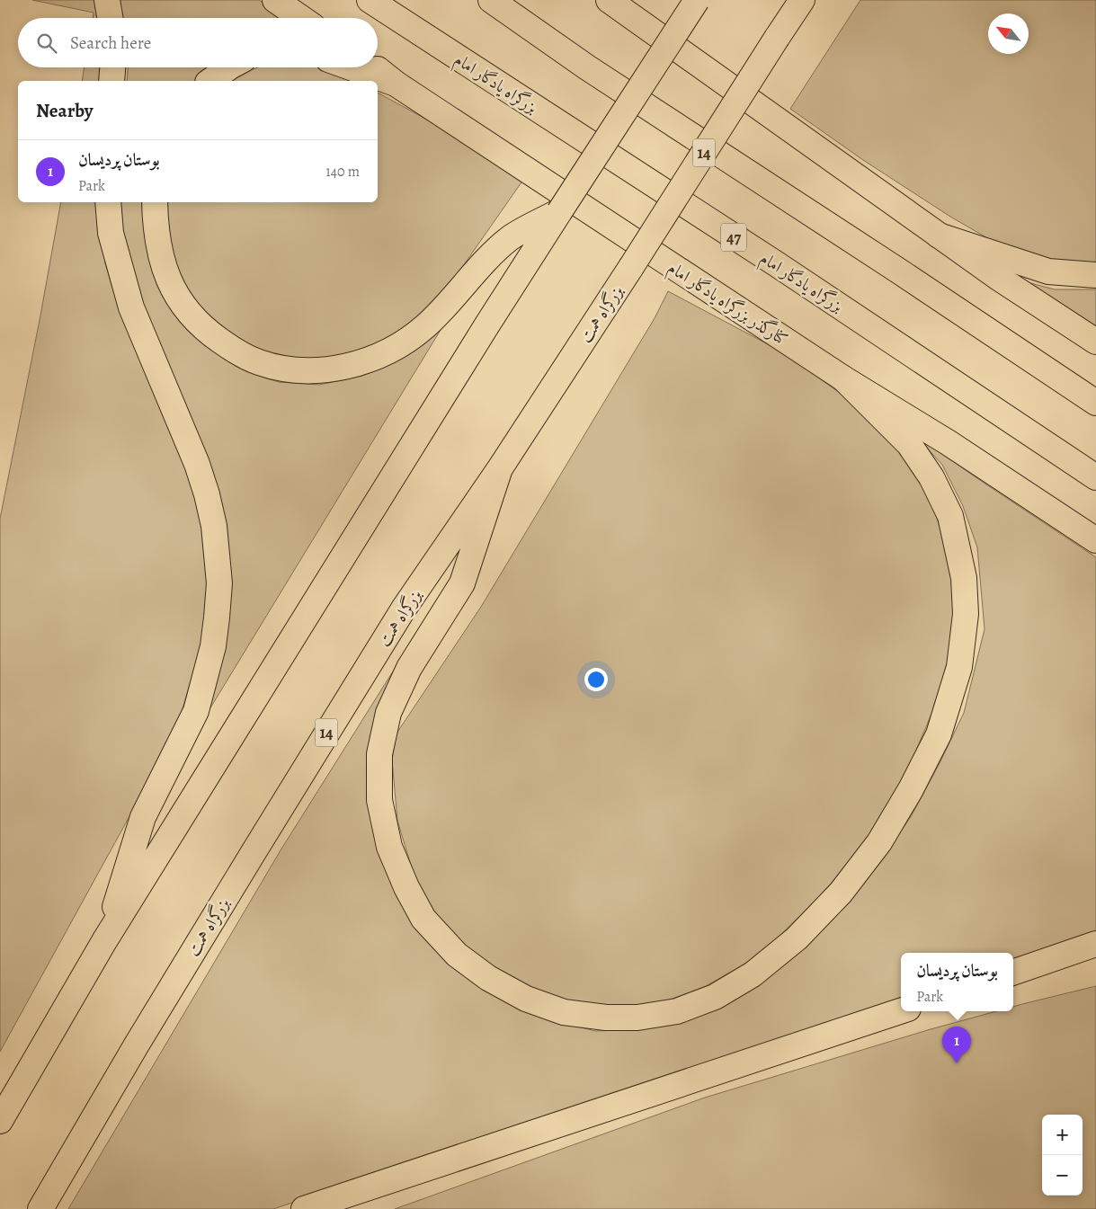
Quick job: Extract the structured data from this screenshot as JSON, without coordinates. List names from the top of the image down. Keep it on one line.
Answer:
{"streets":{"main road":["بزرگراه یادگار امام","14","47","کنارگذر بزرگراه یادگار امام","بزرگراه همت"]},"north":"top left","page":{"search":"Search here","heading":"Nearby","list":[{"mark":"1","name":"بوستان پردیسان","note":"Park","value":"140 m"}],"popup":["بوستان پردیسان","Park"],"pins":"1","map_buttons":["+","−"]}}
